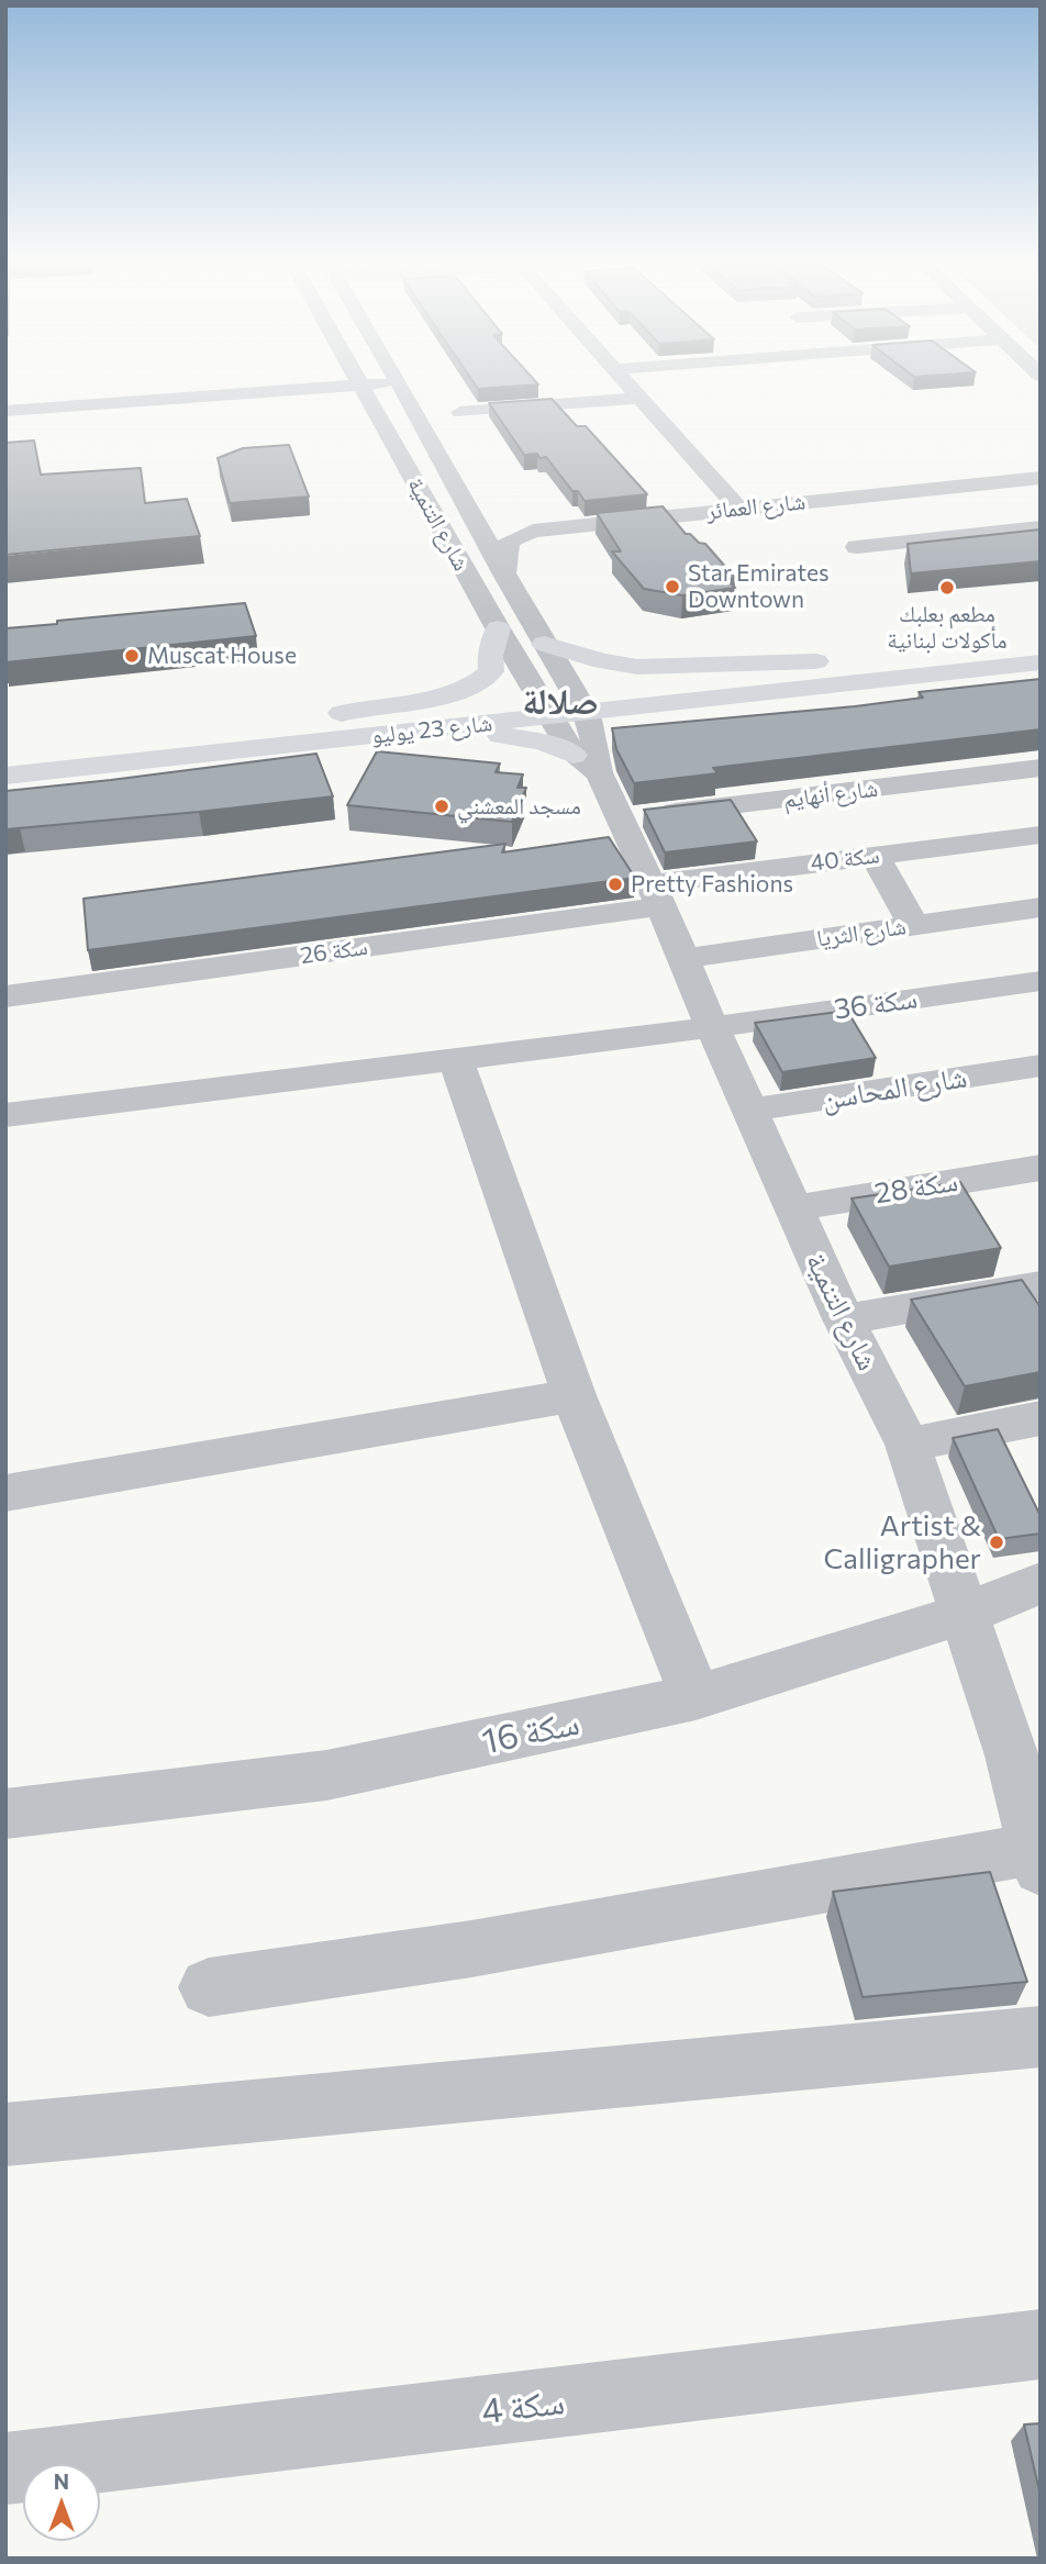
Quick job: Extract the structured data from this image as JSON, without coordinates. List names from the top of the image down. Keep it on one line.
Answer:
{"streets":{"main road":["شارع 23 يوليو"],"street":["شارع العمائر","شارع التنمية","شارع أنهايم","سكة 40","شارع الثريا","سكة 26","سكة 36","شارع المحاسن","سكة 28","سكة 16","سكة 4"]},"crossings":[["شارع العمائر","شارع التنمية"],["شارع التنمية","شارع 23 يوليو"],["شارع التنمية","شارع أنهايم"],["شارع التنمية","سكة 40"],["شارع التنمية","شارع الثريا"],["شارع التنمية","سكة 26"],["شارع التنمية","سكة 36"],["شارع التنمية","شارع المحاسن"],["شارع التنمية","سكة 28"],["شارع التنمية","سكة 16"],["سكة 40","سكة 26"]],"districts":["صلالة"],"places":["Star Emirates Downtown","مطعم بعلبك مأكولات لبنانية","Muscat House","مسجد المعشني","Pretty Fashions","Artist & Calligrapher"],"north":"top"}
